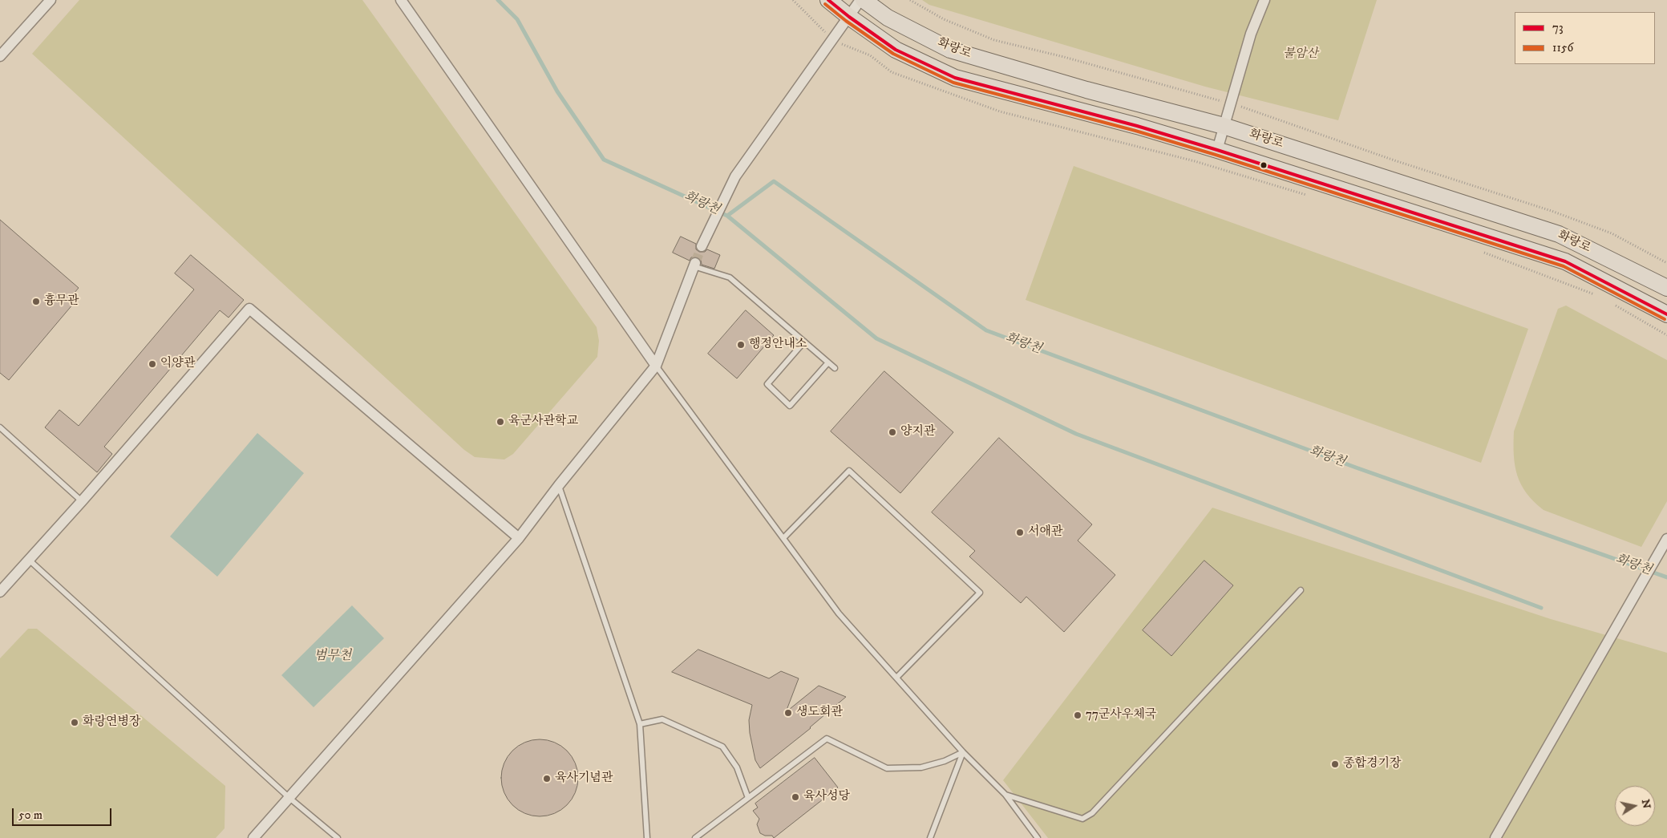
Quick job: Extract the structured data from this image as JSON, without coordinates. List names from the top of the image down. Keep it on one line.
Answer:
{"streets":{"main road":["화랑로"]},"water":["화랑천","범무천"],"parks":["불암산"],"places":["흉무관","행정안내소","익양관","육군사관학교","양지관","서애관","생도회관","77군사우체국","화랑연병장","종합경기장","육사기념관","육사성당"],"lines":["transit line 73","transit line 1156"],"legend":["73","1156"],"scale_bar":"50 m","north":"right"}
